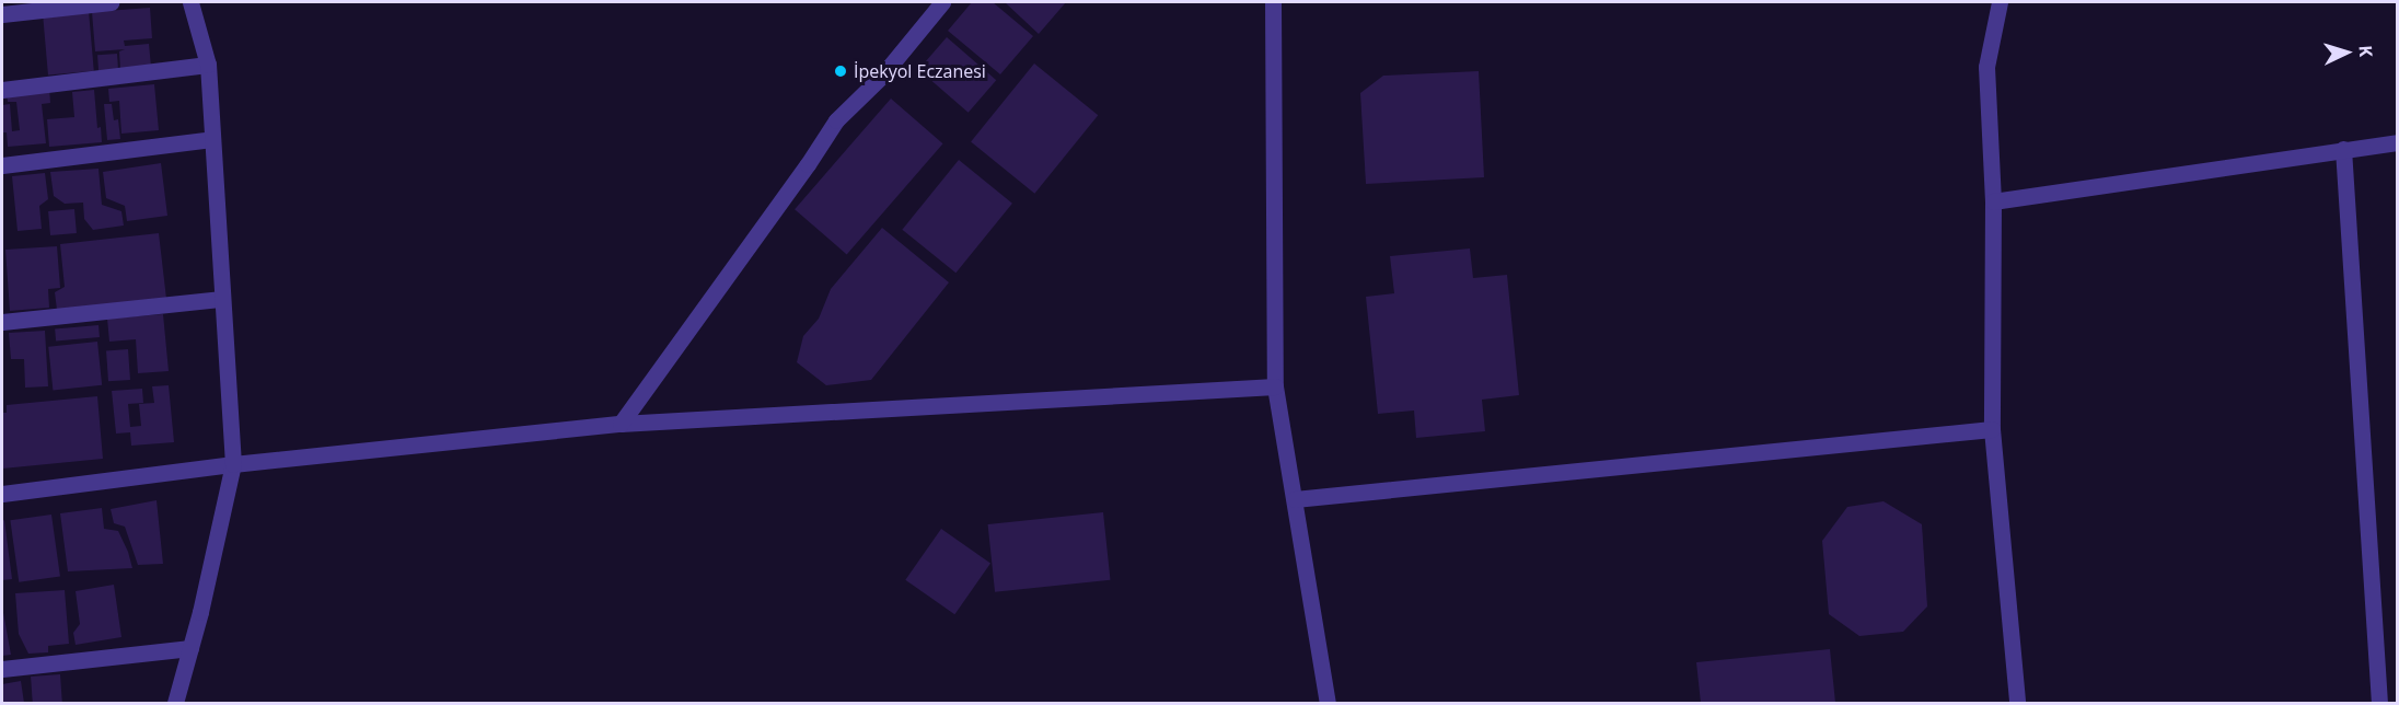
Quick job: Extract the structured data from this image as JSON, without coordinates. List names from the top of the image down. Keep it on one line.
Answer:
{"places":["İpekyol Eczanesi"],"north":"right"}
